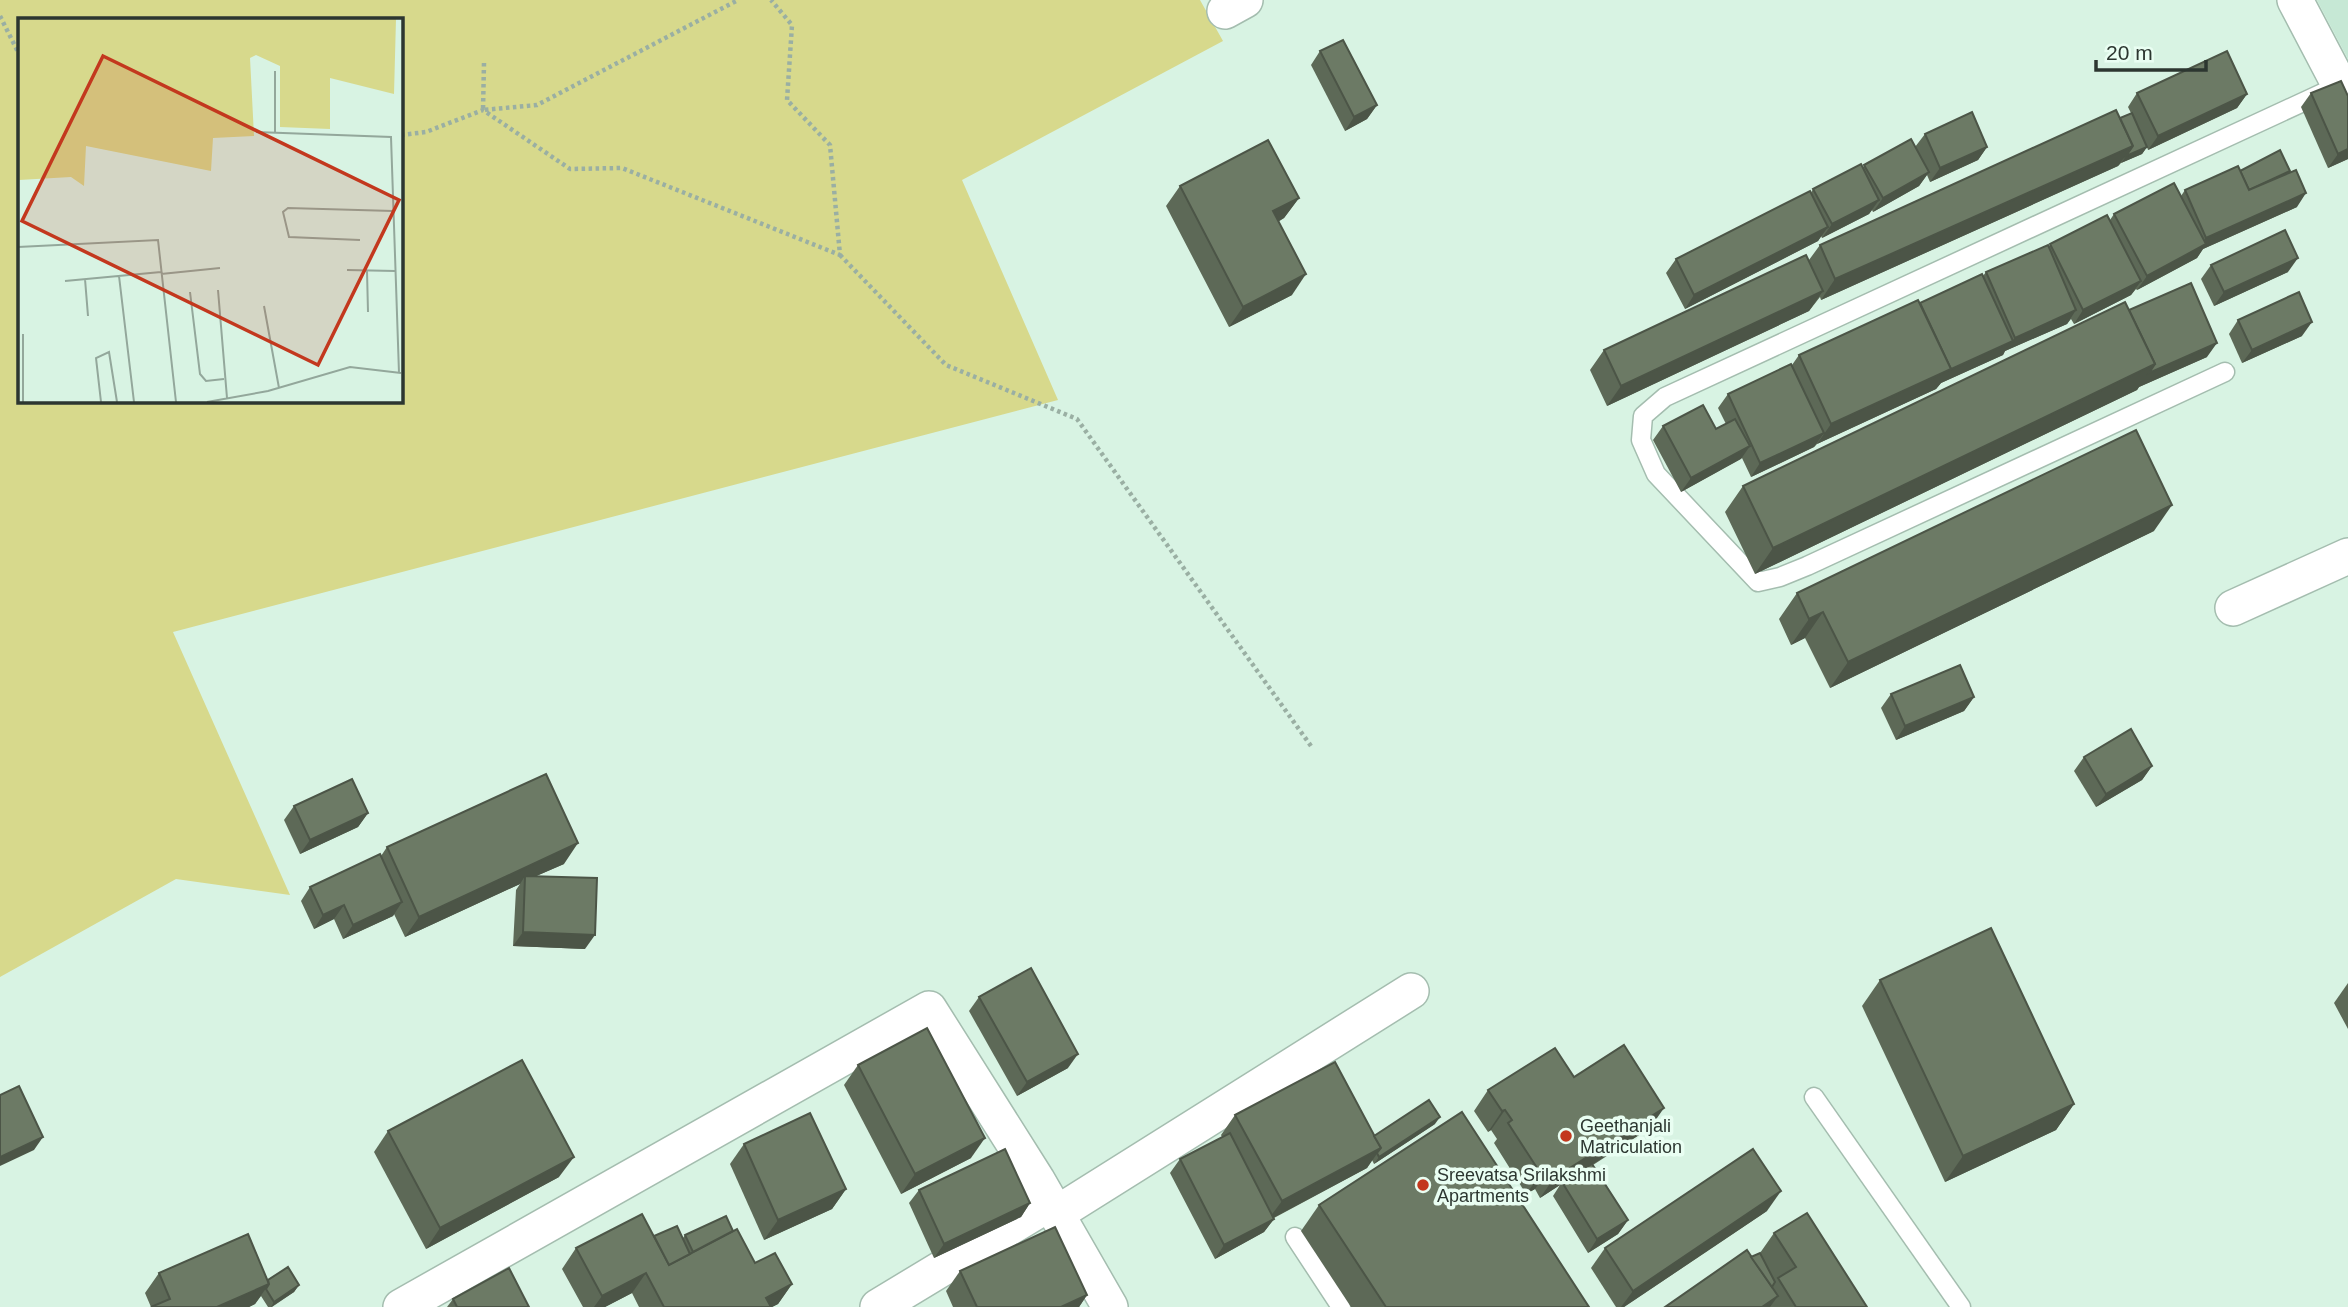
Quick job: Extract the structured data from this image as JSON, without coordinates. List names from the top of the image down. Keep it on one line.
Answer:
{"places":["Geethanjali Matriculation","Sreevatsa Srilakshmi Apartments"],"scale_bar":"20 m"}
